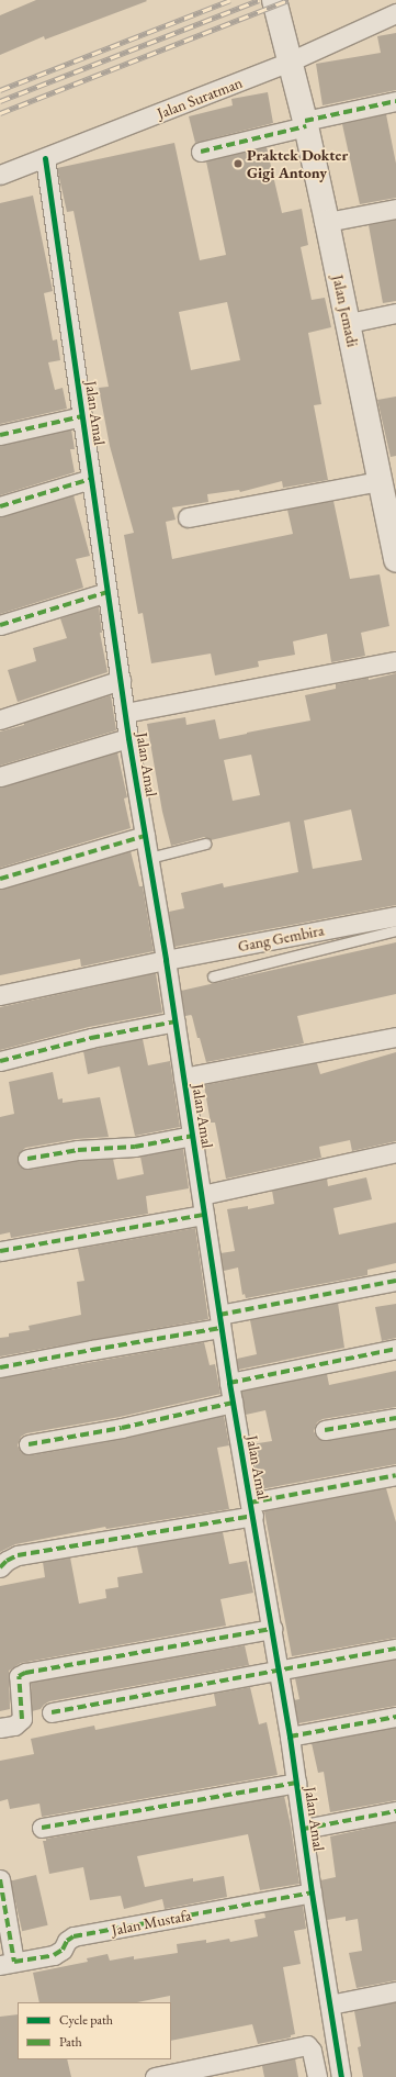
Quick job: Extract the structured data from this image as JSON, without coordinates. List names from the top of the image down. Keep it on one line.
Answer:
{"streets":{"street":["Jalan Suratman","Jalan Jemadi","Jalan Amal","Gang Gembira","Jalan Mustafa"]},"crossings":[["Jalan Suratman","Jalan Jemadi"],["Jalan Suratman","Jalan Amal"],["Jalan Amal","Gang Gembira"],["Jalan Amal","Jalan Mustafa"]],"places":["Praktek Dokter Gigi Antony"],"legend":["Cycle path","Path"]}
